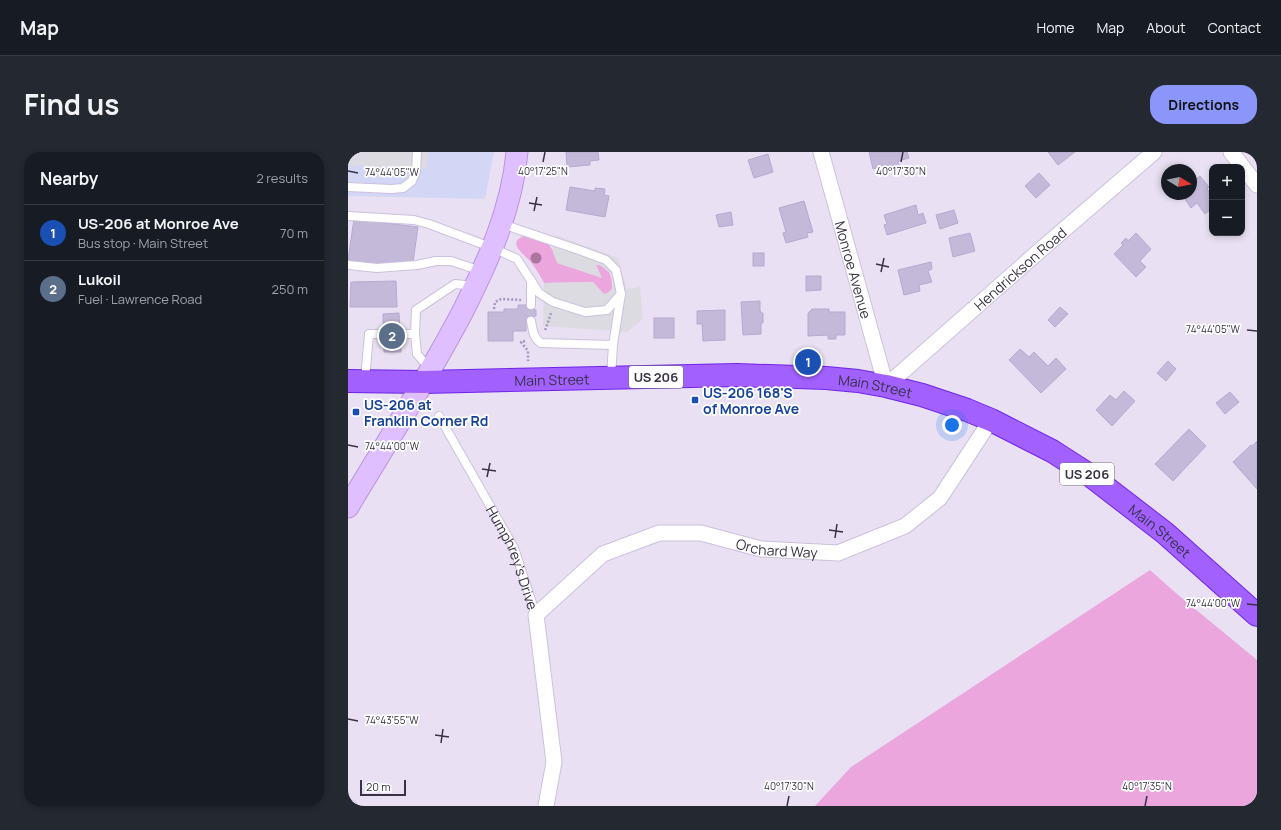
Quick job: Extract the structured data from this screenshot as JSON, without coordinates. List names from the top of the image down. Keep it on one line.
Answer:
{"streets":{"highway":["US 206","Main Street"],"street":["Monroe Avenue","Hendrickson Road","Orchard Way","Humphrey's Drive"]},"crossings":[["Monroe Avenue","Hendrickson Road"],["Monroe Avenue","Main Street"],["Hendrickson Road","Main Street"],["US 206","Main Street"],["Main Street","Orchard Way"],["Orchard Way","Humphrey's Drive"]],"places":{"transit":["US-206 168'S of Monroe Ave","US-206 at Franklin Corner Rd"]},"scale_bar":"20 m","north":"right","page":{"header":"Map","nav":["Home","Map","About","Contact"],"title":"Find us","buttons":"Directions","heading":["Nearby","2 results"],"map_buttons":["+","−"],"list":[{"mark":"1","name":"US-206 at Monroe Ave","note":"Bus stop · Main Street","value":"70 m"},{"mark":"2","name":"Lukoil","note":"Fuel · Lawrence Road","value":"250 m"}],"pins":["2","1"],"scale":"20 m"},"coordinates":["40°17'25\"N","40°17'30\"N","74°44'05\"W","74°44'00\"W","74°43'55\"W","40°17'35\"N"]}
